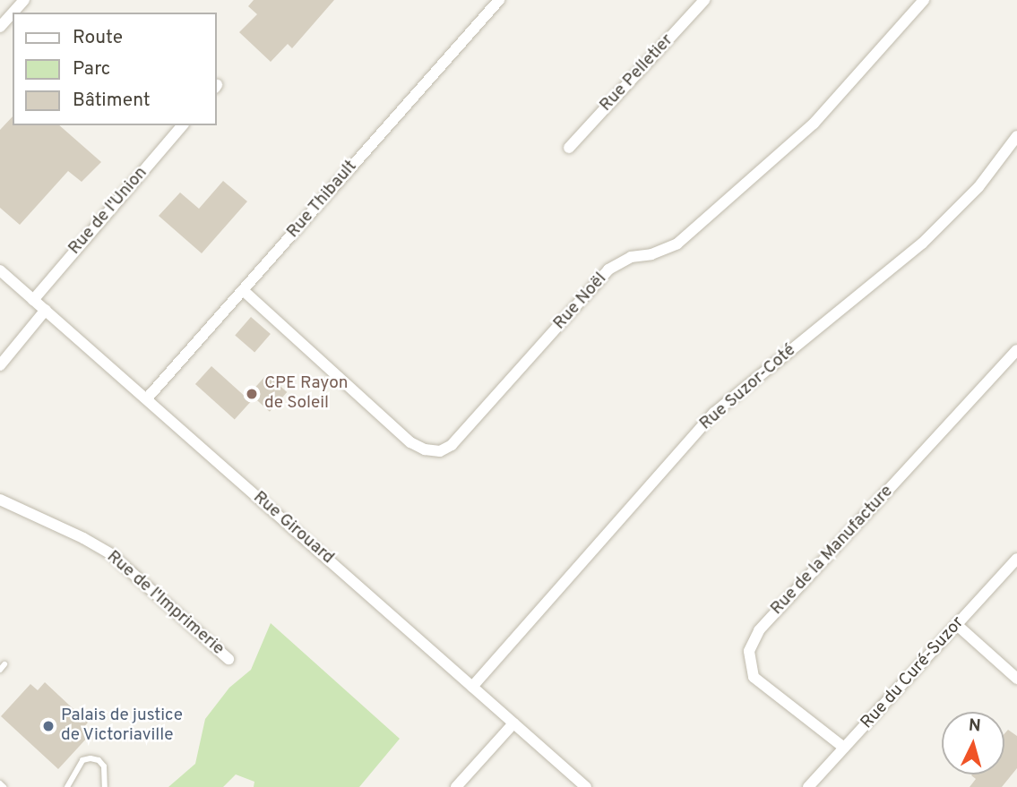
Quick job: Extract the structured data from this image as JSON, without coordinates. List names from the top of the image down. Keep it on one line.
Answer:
{"streets":{"street":["Rue Pelletier","Rue Thibault","Rue de l'Union","Rue Noël","Rue Suzor-Coté","Rue Girouard","Rue de la Manufacture","Rue de l'Imprimerie","Rue du Curé-Suzor"]},"crossings":[["Rue Thibault","Rue Noël"],["Rue Thibault","Rue Girouard"],["Rue de l'Union","Rue Girouard"],["Rue Suzor-Coté","Rue Girouard"],["Rue de la Manufacture","Rue du Curé-Suzor"]],"places":["CPE Rayon de Soleil","Palais de justice de Victoriaville"],"legend":["Route","Parc","Bâtiment"],"north":"top"}
